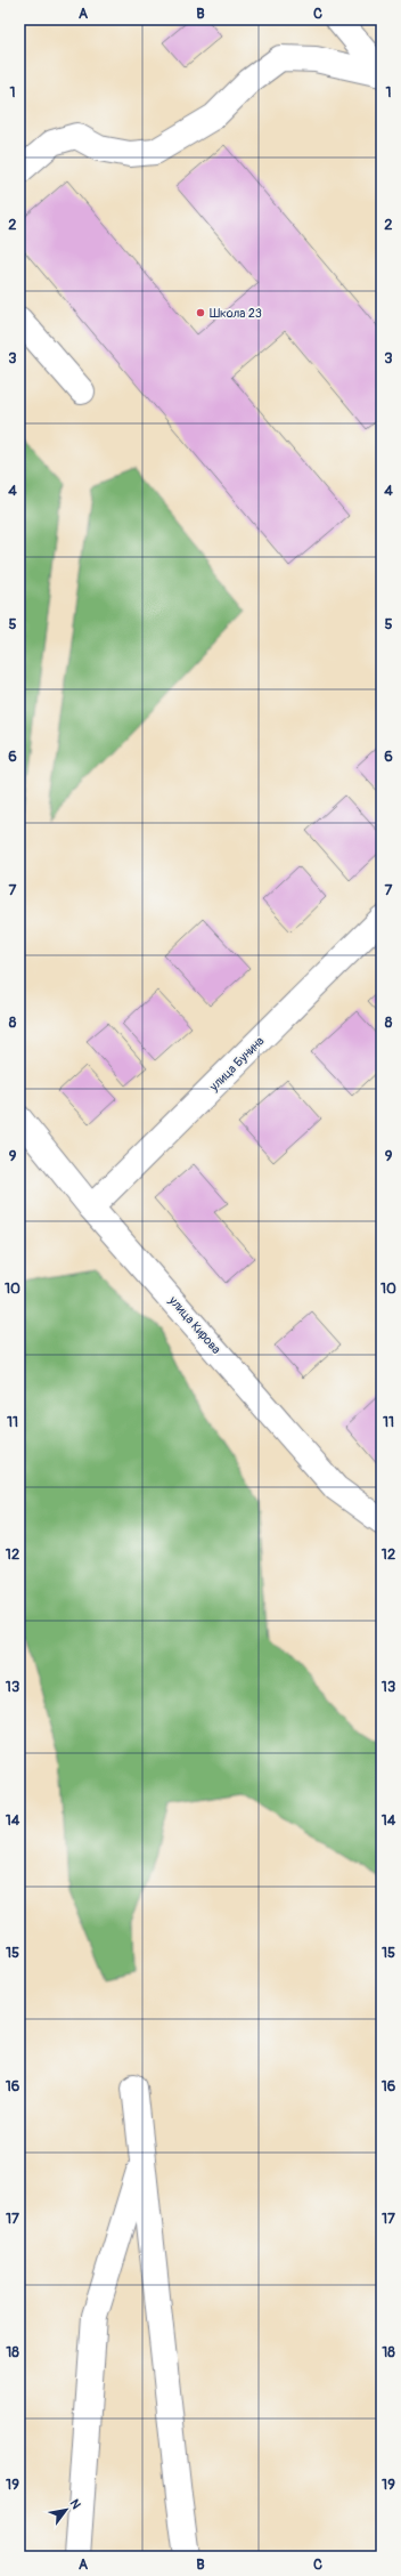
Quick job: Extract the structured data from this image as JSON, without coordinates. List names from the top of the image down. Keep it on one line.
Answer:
{"streets":{"street":["улица Бунина","улица Кирова"]},"crossings":[["улица Бунина","улица Кирова"]],"places":["Школа 23"],"north":"top right","grid":{"columns":["A","B","C"],"rows":["1","2","3","4","5","6","7","8","9","10","11","12","13","14","15","16","17","18","19"]}}
